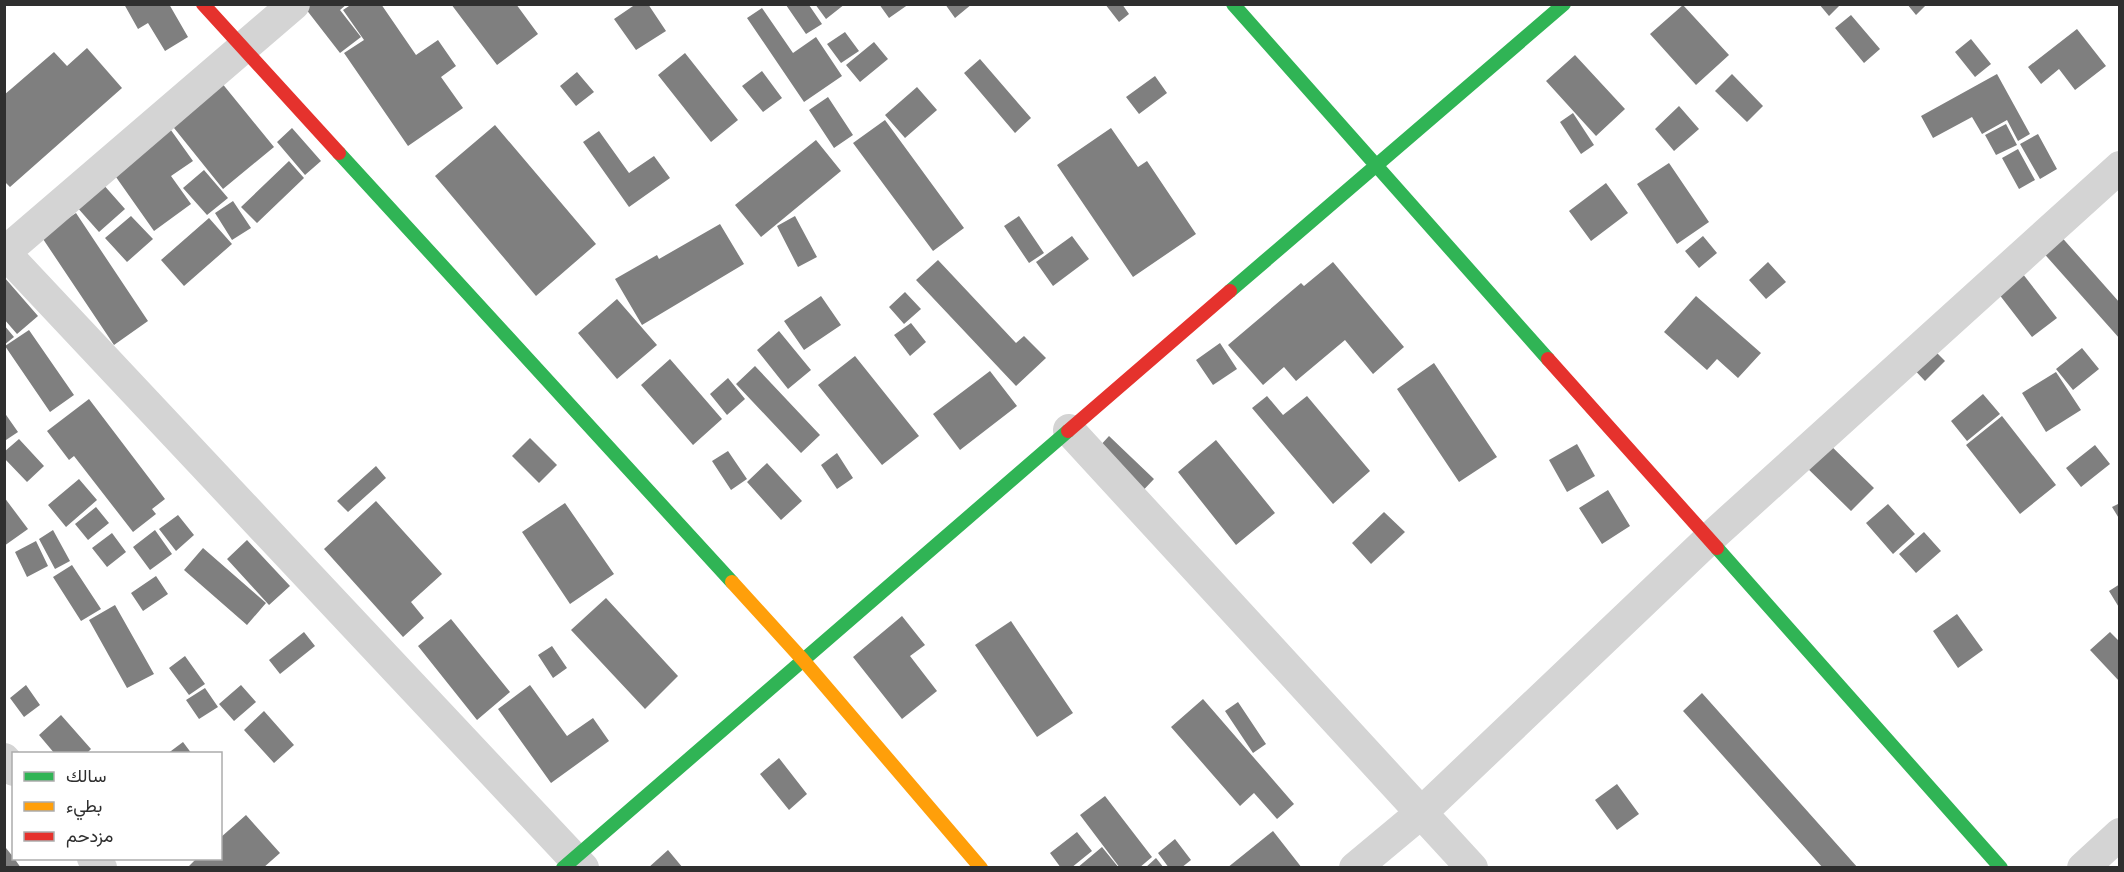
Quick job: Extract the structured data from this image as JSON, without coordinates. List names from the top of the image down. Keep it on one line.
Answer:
{"legend":["سالك","بطيء","مزدحم"]}
